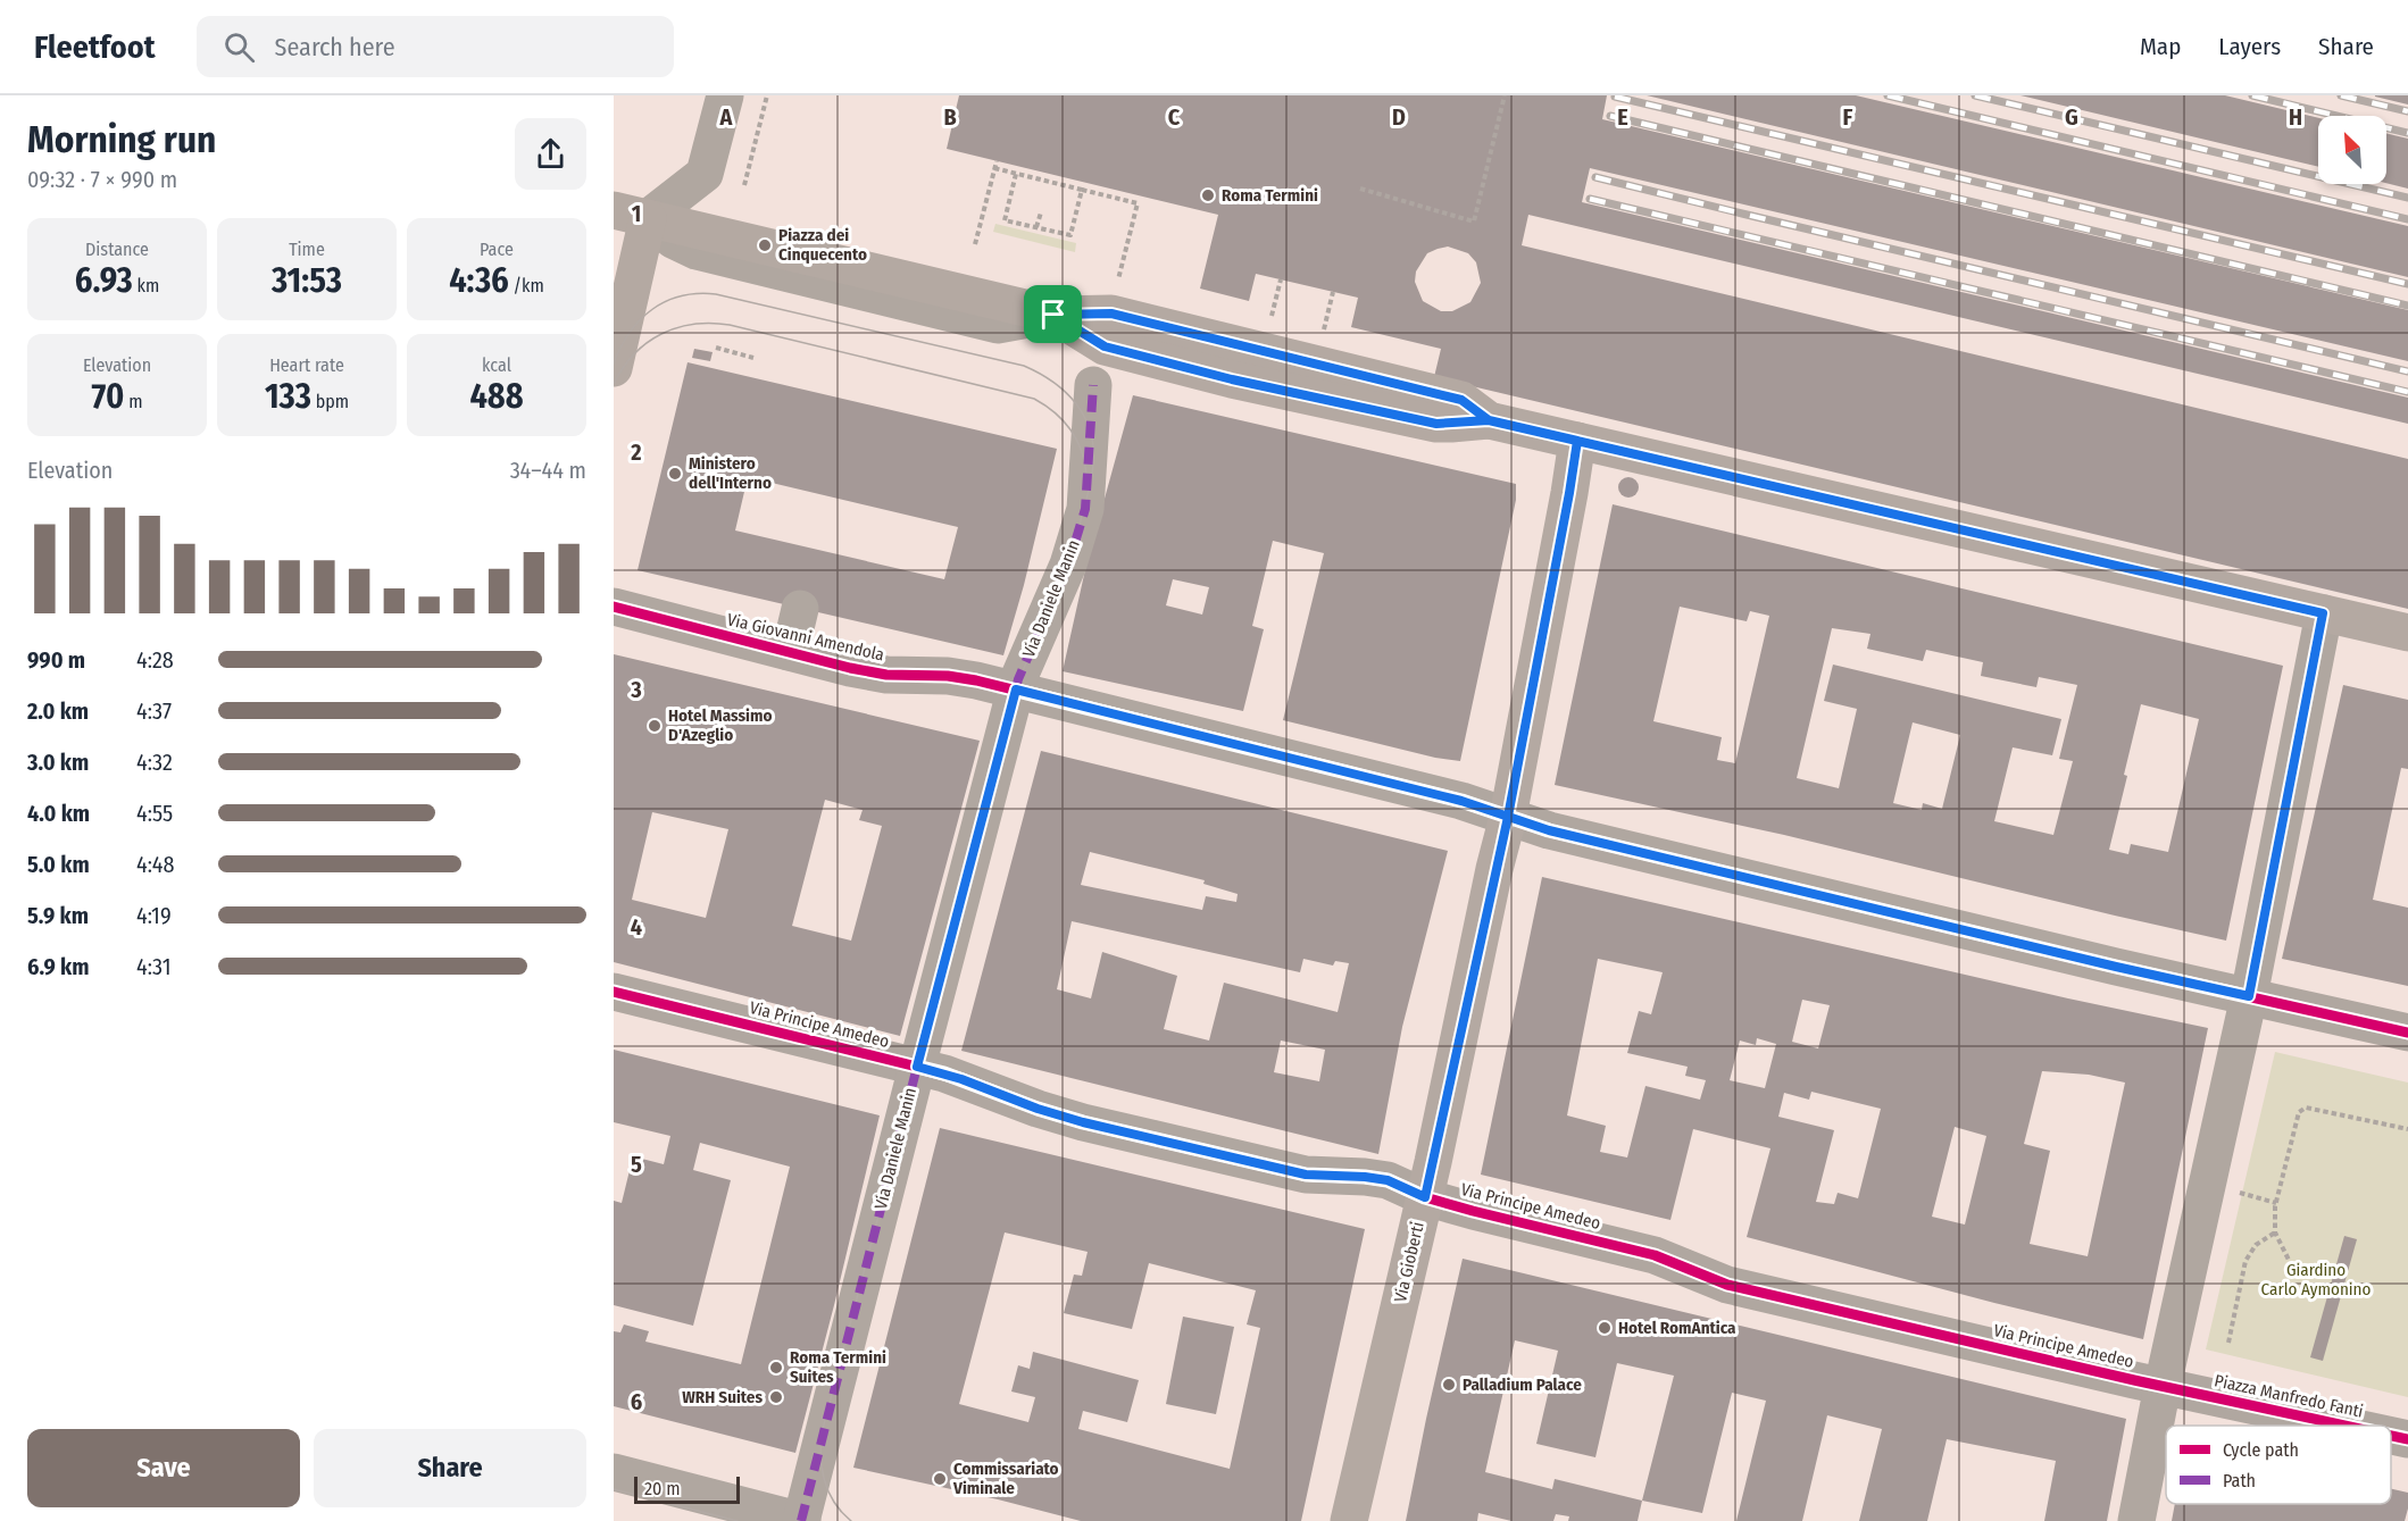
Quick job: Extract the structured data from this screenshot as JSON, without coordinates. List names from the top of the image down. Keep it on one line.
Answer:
{"streets":{"main road":["Via Gioberti"],"street":["Via Daniele Manin","Via Giovanni Amendola","Via Principe Amedeo","Piazza Manfredo Fanti"]},"crossings":[["Via Daniele Manin","Via Giovanni Amendola"],["Via Daniele Manin","Via Principe Amedeo"],["Via Giovanni Amendola","Via Gioberti"],["Via Principe Amedeo","Via Gioberti"],["Via Principe Amedeo","Piazza Manfredo Fanti"]],"parks":["Giardino Carlo Aymonino"],"places":["Roma Termini","Piazza dei Cinquecento","Ministero dell'Interno","Hotel Massimo D'Azeglio","Hotel RomAntica","Roma Termini Suites","Palladium Palace","WRH Suites","Commissariato Viminale"],"legend":["Cycle path","Path"],"scale_bar":"20 m","north":"top left","page":{"header":"Fleetfoot","search":"Search here","nav":["Map","Layers","Share"],"heading":["Morning run","09:32 · 7 × 990 m"],"stats":[["Distance","6.93 km"],["Time","31:53"],["Pace","4:36 /km"],["Elevation","70 m"],["Heart rate","133 bpm"],["kcal","488"]],"chart":["Elevation","34–44 m"],"list":[{"name":"990 m","note":"4:28"},{"name":"2.0 km","note":"4:37"},{"name":"3.0 km","note":"4:32"},{"name":"4.0 km","note":"4:55"},{"name":"5.0 km","note":"4:48"},{"name":"5.9 km","note":"4:19"},{"name":"6.9 km","note":"4:31"}],"buttons":["Save","Share"],"scale":"20 m"},"grid":{"columns":["A","B","C","D","E","F","G","H"],"rows":["1","2","3","4","5","6"]}}
